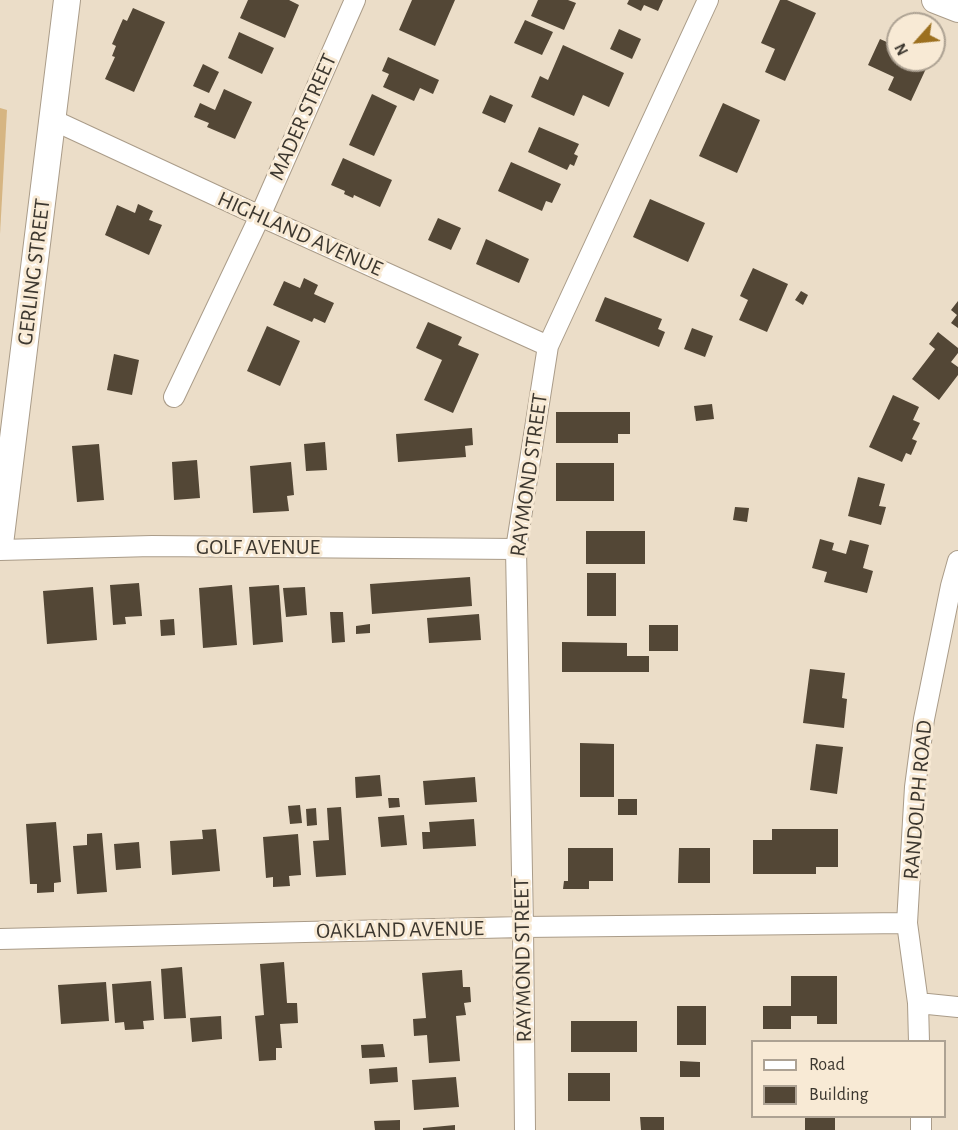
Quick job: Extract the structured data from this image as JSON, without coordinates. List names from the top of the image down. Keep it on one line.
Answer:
{"streets":{"street":["MADER STREET","HIGHLAND AVENUE","GERLING STREET","RAYMOND STREET","GOLF AVENUE","RANDOLPH ROAD","OAKLAND AVENUE"]},"crossings":[["MADER STREET","HIGHLAND AVENUE"],["HIGHLAND AVENUE","GERLING STREET"],["HIGHLAND AVENUE","RAYMOND STREET"],["RAYMOND STREET","GOLF AVENUE"],["RAYMOND STREET","OAKLAND AVENUE"],["RANDOLPH ROAD","OAKLAND AVENUE"]],"legend":["Road","Building"],"north":"bottom left"}
